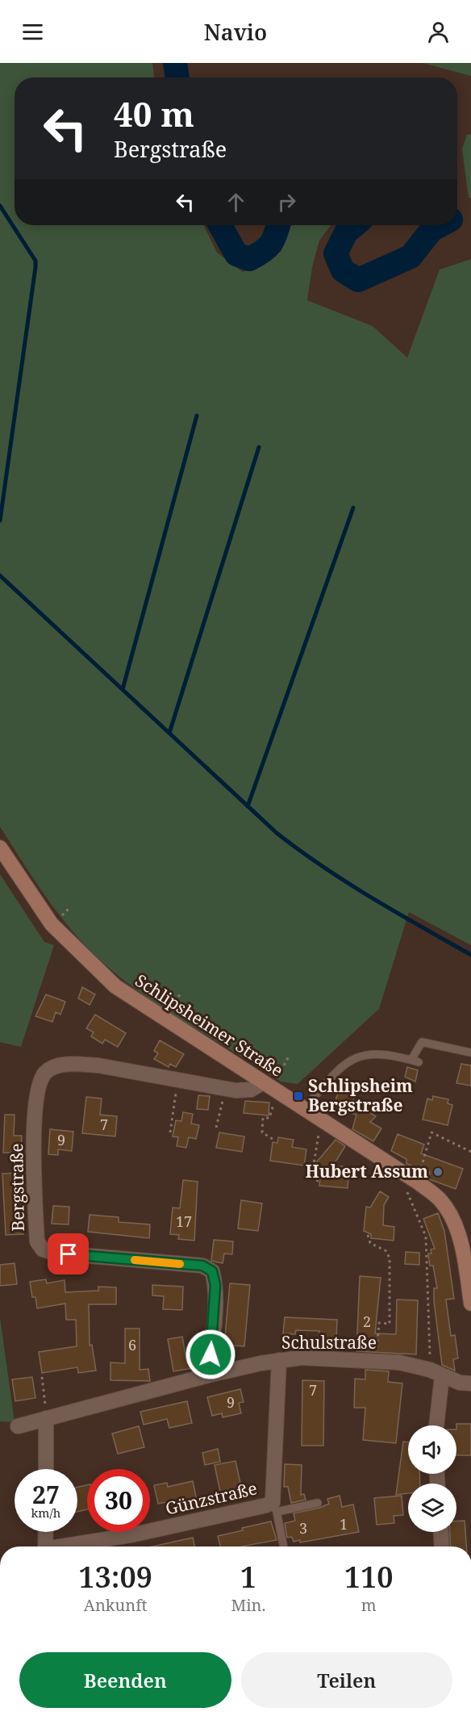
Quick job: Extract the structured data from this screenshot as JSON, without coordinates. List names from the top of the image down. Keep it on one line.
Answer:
{"streets":{"street":["Schlipsheimer Straße","Bergstraße","Schulstraße","Günzstraße"]},"crossings":[["Schlipsheimer Straße","Bergstraße"],["Bergstraße","Schulstraße"],["Schulstraße","Günzstraße"]],"places":{"transit":["Schlipsheim Bergstraße"],"other":["Hubert Assum"]},"house_numbers":["7","9","17","2","6","7","9","1","3"],"page":{"header":"Navio","turn":["40 m","Bergstraße"],"speed":"27 km/h","limit":"30","eta":["13:09","Ankunft","1","Min.","110","m"],"buttons":["Beenden","Teilen"]}}
